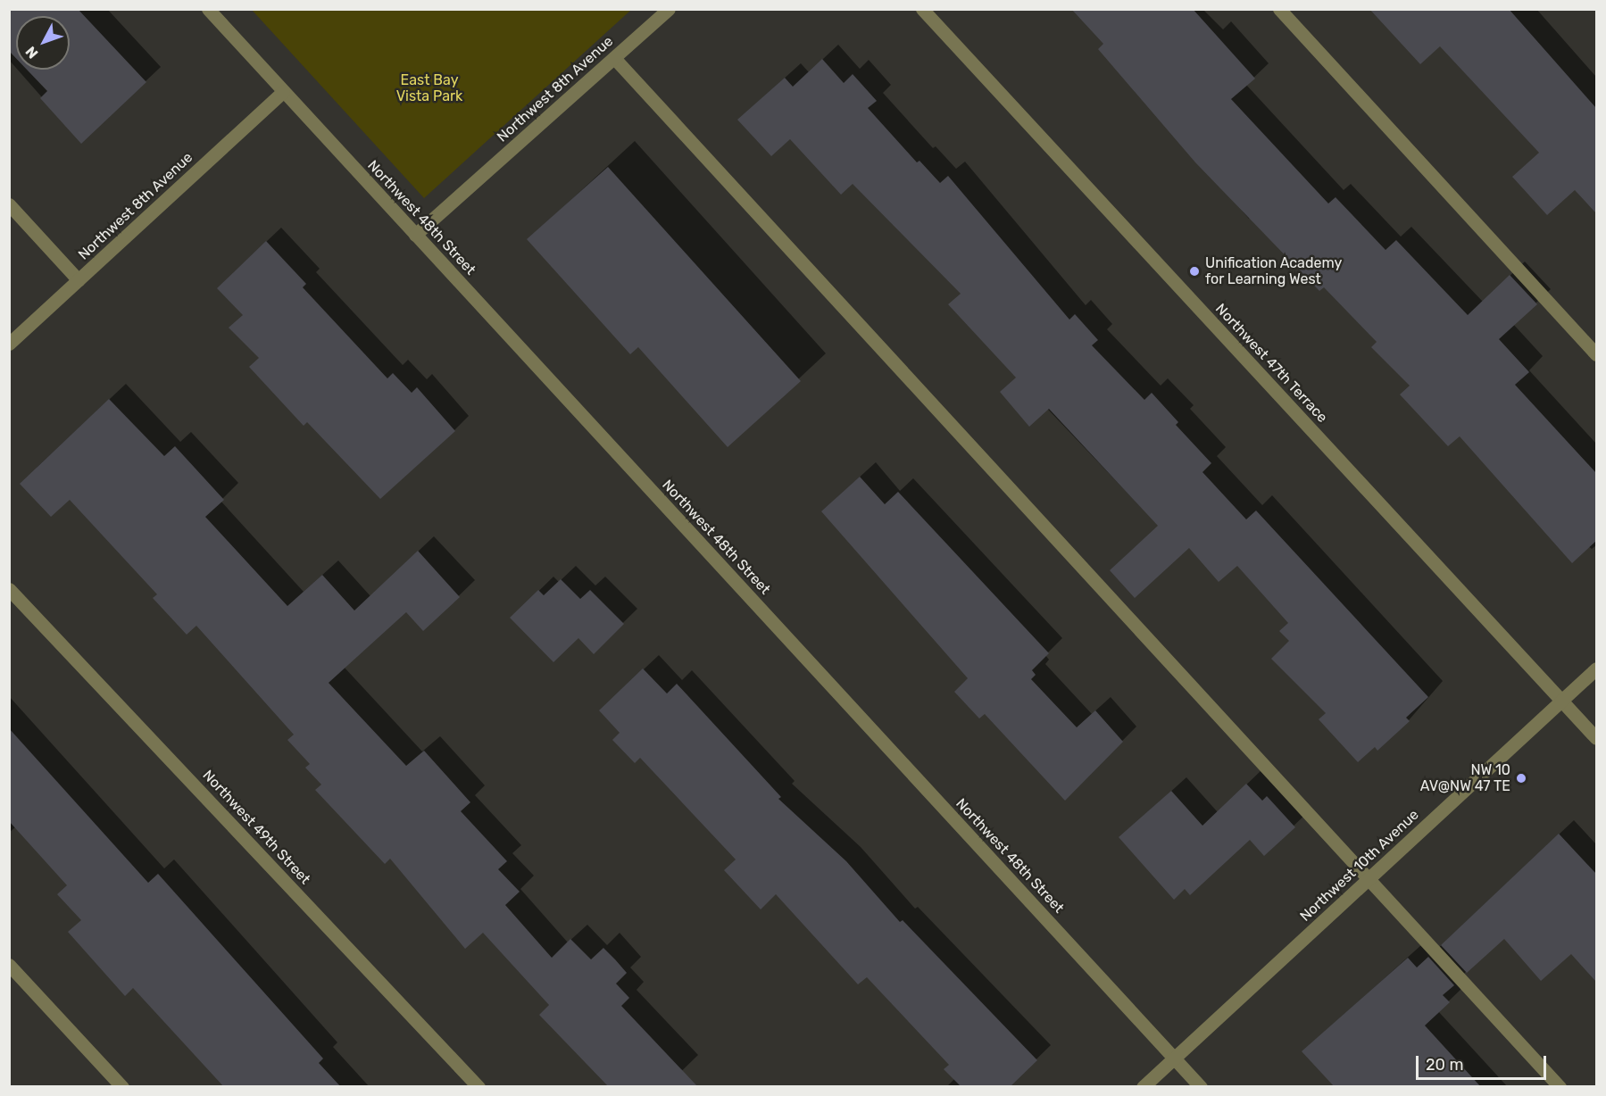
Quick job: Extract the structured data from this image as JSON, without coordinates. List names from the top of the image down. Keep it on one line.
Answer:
{"streets":{"street":["Northwest 8th Avenue","Northwest 48th Street","Northwest 47th Terrace","Northwest 49th Street","Northwest 10th Avenue"]},"crossings":[["Northwest 8th Avenue","Northwest 48th Street"],["Northwest 48th Street","Northwest 10th Avenue"],["Northwest 47th Terrace","Northwest 10th Avenue"]],"parks":["East Bay Vista Park"],"places":["Unification Academy for Learning West","NW 10 AV@NW 47 TE"],"scale_bar":"20 m","north":"bottom left"}
